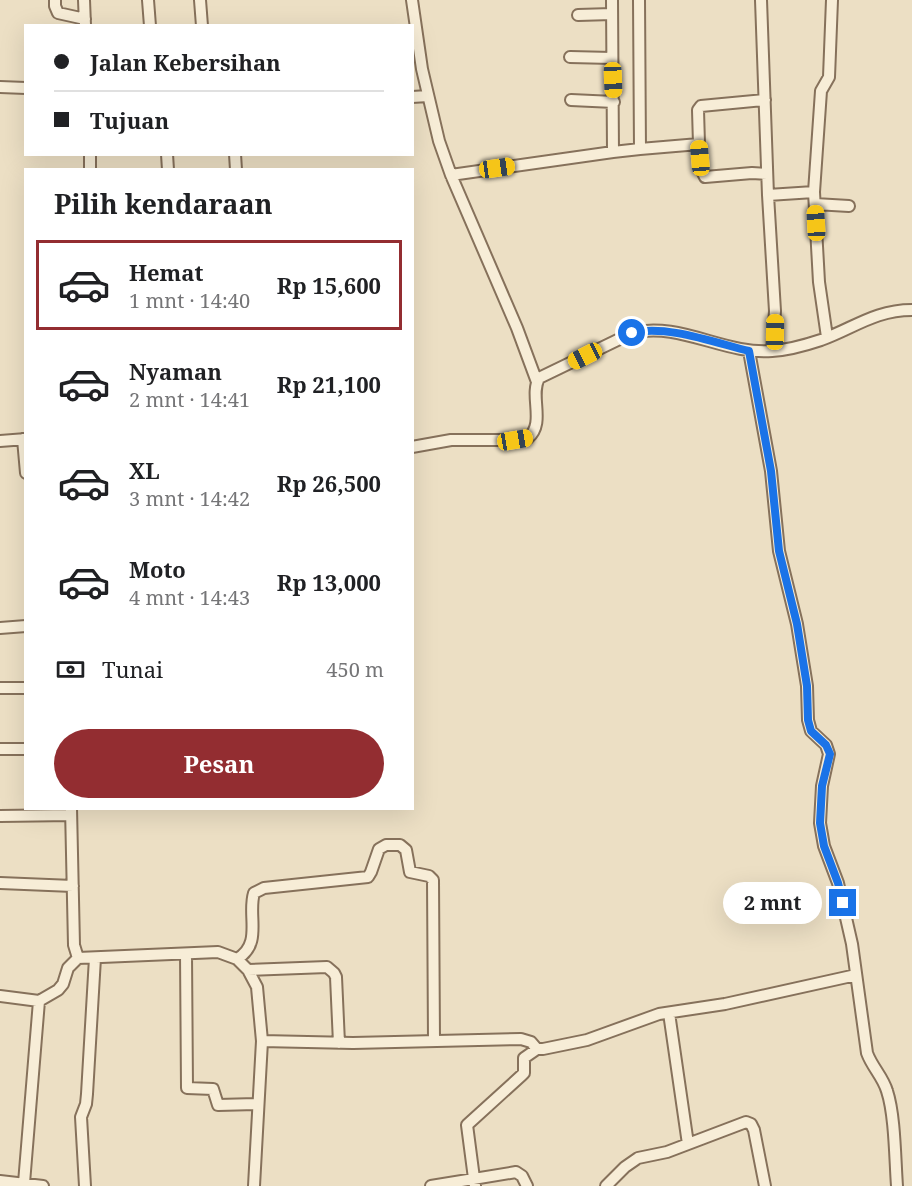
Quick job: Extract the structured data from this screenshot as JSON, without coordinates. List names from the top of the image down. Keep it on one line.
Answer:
{"page":{"banner":["Jalan Kebersihan","Tujuan"],"heading":"Pilih kendaraan","list":[{"name":"Hemat","note":"1 mnt · 14:40","value":"Rp 15,600"},{"name":"Nyaman","note":"2 mnt · 14:41","value":"Rp 21,100"},{"name":"XL","note":"3 mnt · 14:42","value":"Rp 26,500"},{"name":"Moto","note":"4 mnt · 14:43","value":"Rp 13,000"}],"pay":["Tunai","450 m"],"buttons":"Pesan","bubble":"2 mnt"}}
